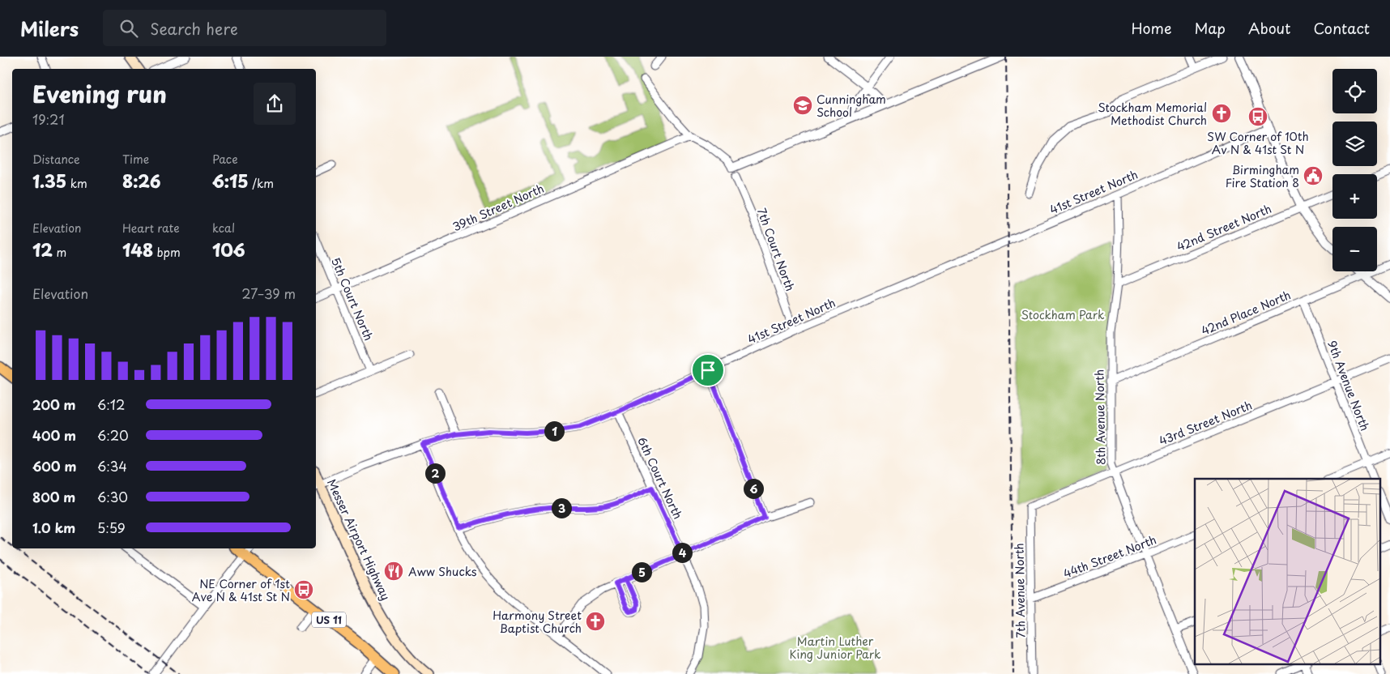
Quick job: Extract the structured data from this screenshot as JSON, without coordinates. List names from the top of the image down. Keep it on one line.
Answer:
{"streets":{"main road":["Messer Airport Highway","US 11"],"street":["41st Street North","39th Street North","42nd Street North","7th Court North","5th Court North","42nd Place North","9th Avenue North","8th Avenue North","43rd Street North","6th Court North","44th Street North","7th Avenue North"]},"crossings":[["41st Street North","7th Court North"],["41st Street North","8th Avenue North"],["41st Street North","6th Court North"],["41st Street North","Messer Airport Highway"],["39th Street North","5th Court North"],["42nd Street North","8th Avenue North"],["42nd Place North","9th Avenue North"],["42nd Place North","8th Avenue North"],["9th Avenue North","43rd Street North"],["8th Avenue North","43rd Street North"],["8th Avenue North","44th Street North"],["43rd Street North","7th Avenue North"],["44th Street North","7th Avenue North"]],"parks":["Stockham Park","Martin Luther King Junior Park"],"places":{"school or university":["Cunningham School"],"church":["Stockham Memorial Methodist Church","Harmony Street Baptist Church"],"bus stop":["SW Corner of 10th Av N & 41st St N","NE Corner of 1st Ave N & 41st St N"],"public building":["Birmingham Fire Station 8"],"restaurant":["Aww Shucks"]},"page":{"header":"Milers","search":"Search here","nav":["Home","Map","About","Contact"],"map_buttons":["+","−"],"heading":["Evening run","19:21"],"stats":[["Distance","1.35 km"],["Time","8:26"],["Pace","6:15 /km"],["Elevation","12 m"],["Heart rate","148 bpm"],["kcal","106"]],"chart":["Elevation","27–39 m"],"list":[{"name":"200 m","note":"6:12"},{"name":"400 m","note":"6:20"},{"name":"600 m","note":"6:34"},{"name":"800 m","note":"6:30"},{"name":"1.0 km","note":"5:59"}],"pins":["1","2","6","3","4","5"]}}
